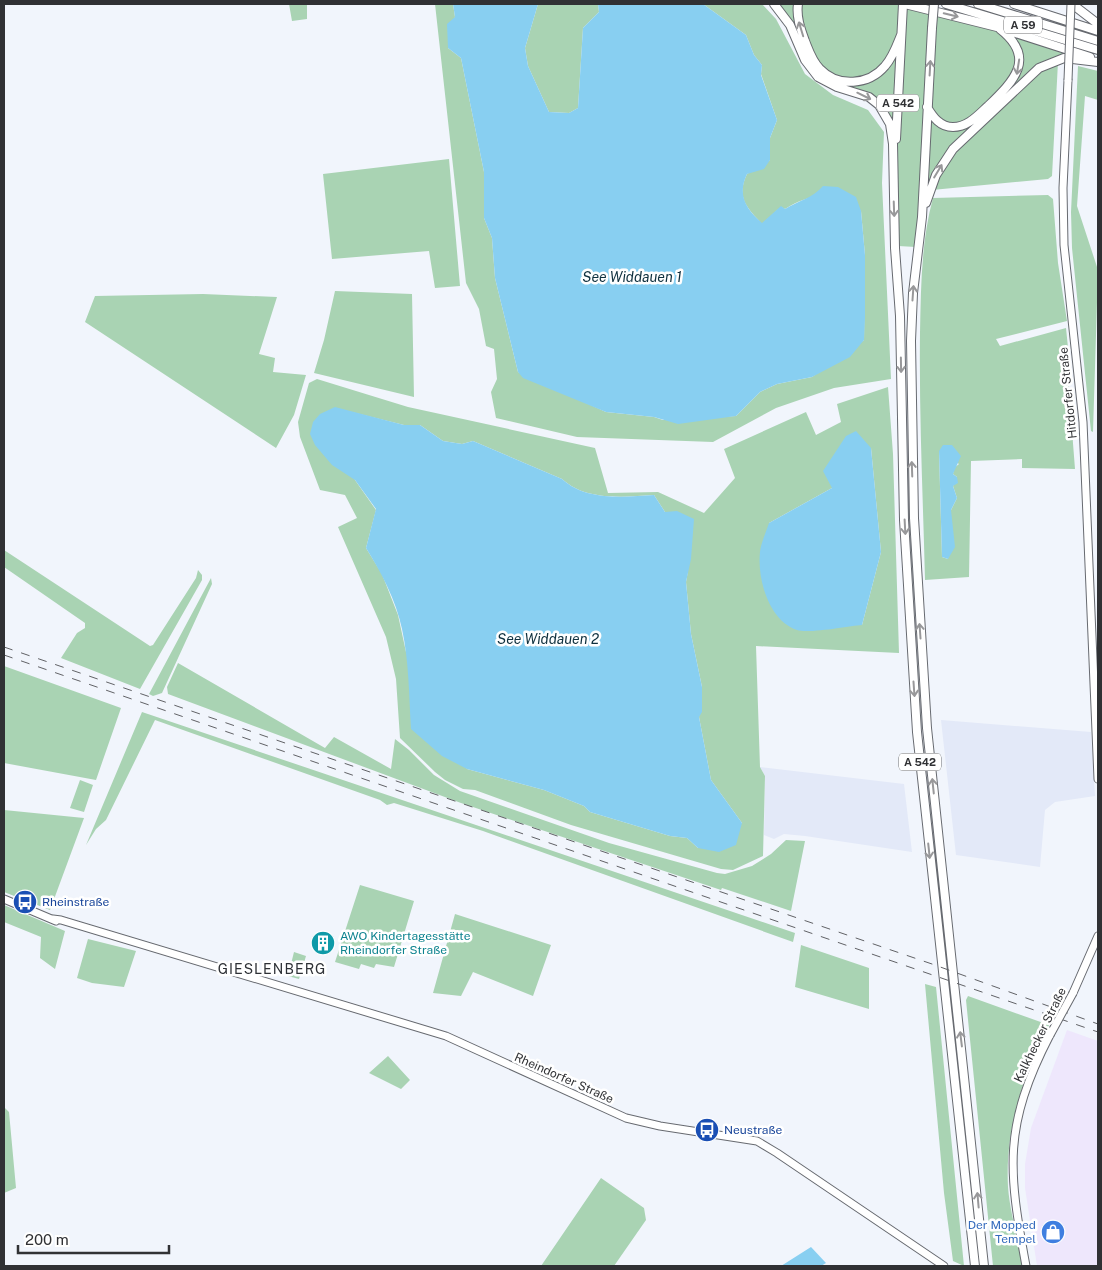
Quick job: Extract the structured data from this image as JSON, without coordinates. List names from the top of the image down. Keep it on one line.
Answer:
{"streets":{"highway":["A 59","A 542"],"main road":["Hitdorfer Straße","Kalkhecker Straße","Rheindorfer Straße"]},"districts":["GIESLENBERG"],"water":["See Widdauen 1","See Widdauen 2"],"places":{"bus stop":["Rheinstraße","Neustraße"],"building":["AWO Kindertagesstätte Rheindorfer Straße"],"shop":["Der Mopped Tempel"]},"scale_bar":"200 m"}
